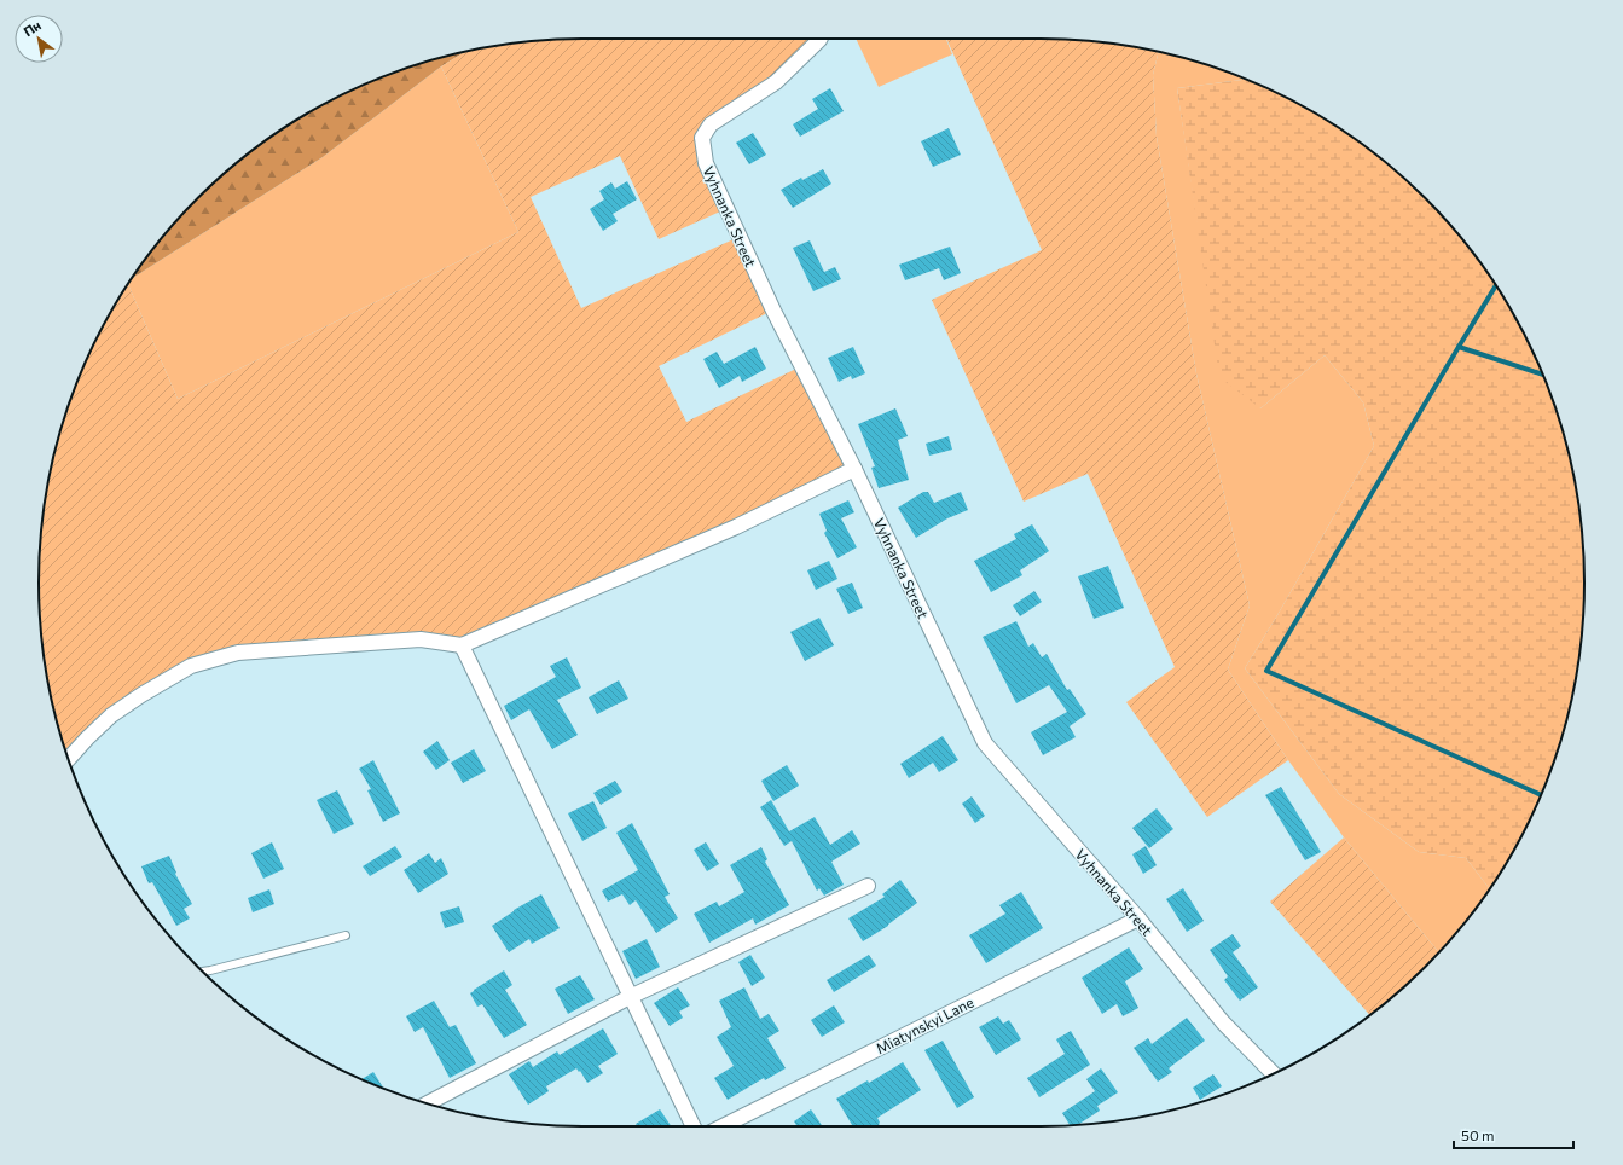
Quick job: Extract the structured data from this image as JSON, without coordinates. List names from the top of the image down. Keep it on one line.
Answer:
{"streets":{"street":["Vyhnanka Street","Miatynskyi Lane"]},"crossings":[["Vyhnanka Street","Miatynskyi Lane"]],"scale_bar":"50 m","north":"top left"}
